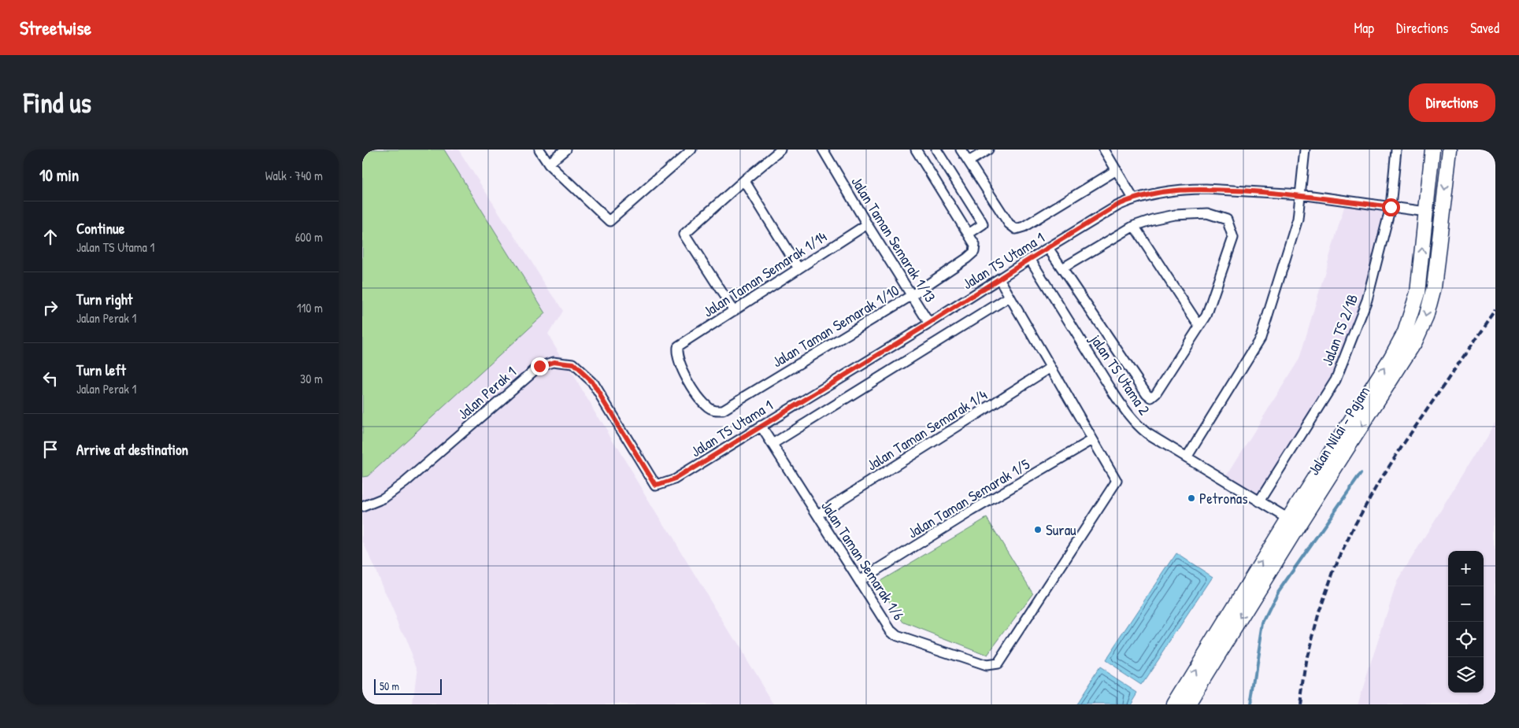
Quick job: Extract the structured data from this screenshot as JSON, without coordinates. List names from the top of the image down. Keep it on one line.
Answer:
{"streets":{"main road":["Jalan Nilai - Pajam"],"street":["Jalan Taman Semarak 1/13","Jalan TS Utama 1","Jalan Taman Semarak 1/14","Jalan Taman Semarak 1/10","Jalan TS 2/1B","jalan TS Utama 2","Jalan Perak 1","Jalan Taman Semarak 1/4","Jalan Taman Semarak 1/5","Jalan Taman Semarak 1/6"]},"crossings":[["Jalan Taman Semarak 1/13","Jalan TS Utama 1"],["Jalan Taman Semarak 1/13","Jalan Taman Semarak 1/14"],["Jalan Taman Semarak 1/13","Jalan Taman Semarak 1/10"],["Jalan TS Utama 1","Jalan TS 2/1B"],["Jalan TS Utama 1","jalan TS Utama 2"],["Jalan TS Utama 1","Jalan Perak 1"],["Jalan TS Utama 1","Jalan Nilai - Pajam"],["Jalan TS Utama 1","Jalan Taman Semarak 1/6"],["Jalan Taman Semarak 1/14","Jalan Taman Semarak 1/10"],["Jalan TS 2/1B","jalan TS Utama 2"],["jalan TS Utama 2","Jalan Nilai - Pajam"],["Jalan Taman Semarak 1/4","Jalan Taman Semarak 1/6"],["Jalan Taman Semarak 1/5","Jalan Taman Semarak 1/6"]],"places":["Petronas","Surau"],"scale_bar":"50 m","page":{"header":"Streetwise","nav":["Map","Directions","Saved"],"buttons":"Directions","title":"Find us","heading":["10 min","Walk · 740 m"],"list":[["Continue","Jalan TS Utama 1","600 m"],["Turn right","Jalan Perak 1","110 m"],["Turn left","Jalan Perak 1","30 m"],"Arrive at destination"],"map_buttons":["+","−"],"scale":"50 m"}}
